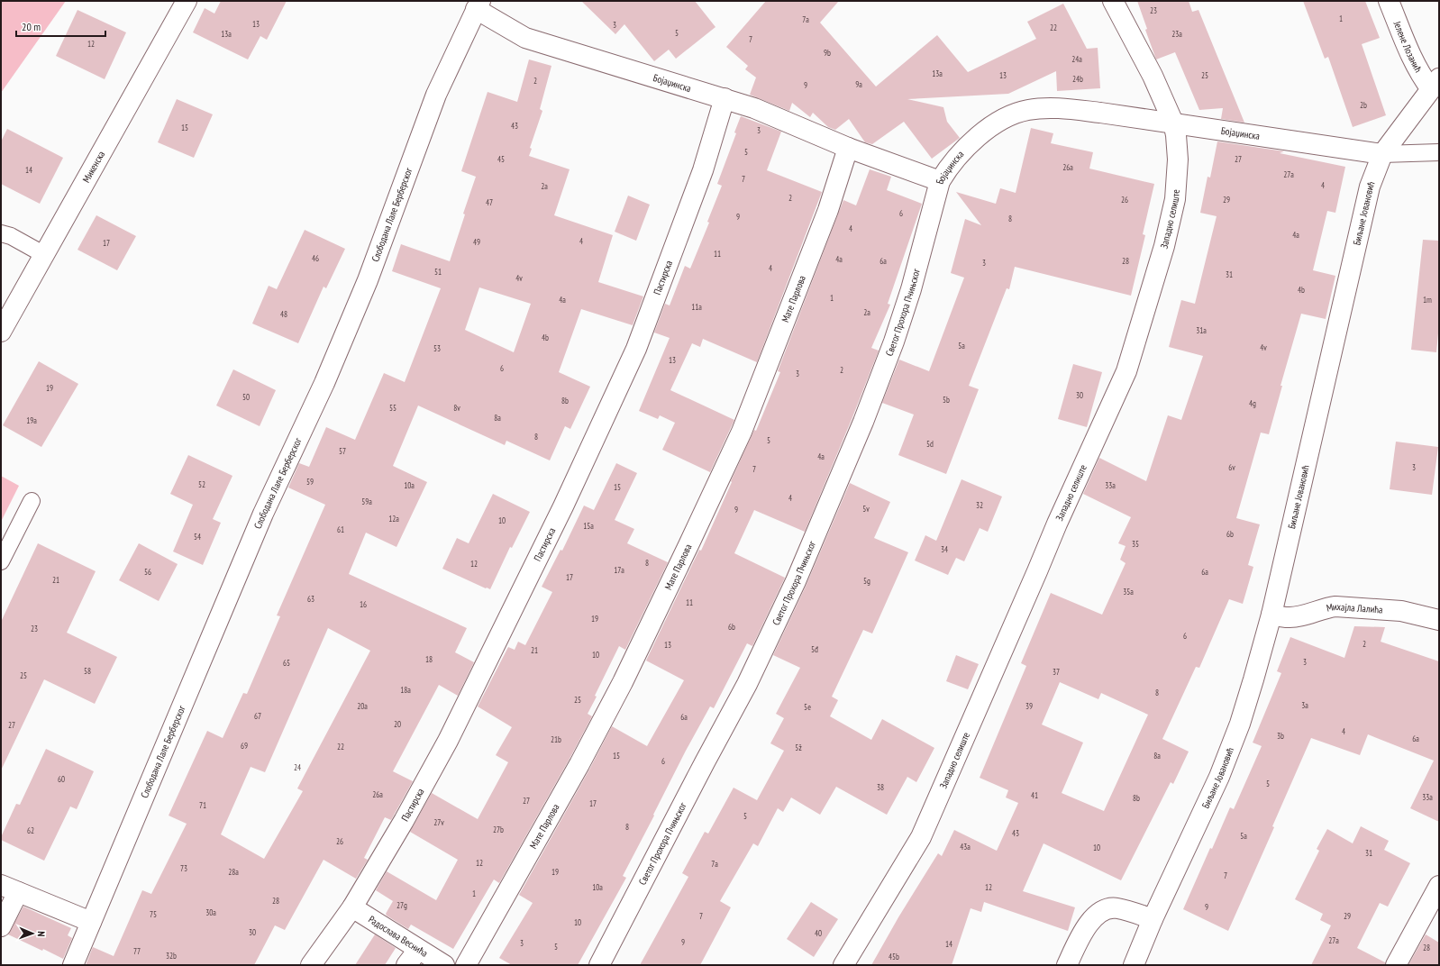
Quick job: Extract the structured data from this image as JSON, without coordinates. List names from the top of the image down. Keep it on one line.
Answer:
{"streets":{"street":["Јелене Лозанић","Бојаџинска","Микенска","Биљане Јовановић","Слободана Лале Берберског","Западно селиште","Пастирска","Мате Парлова","Светог Прохора Пчињског","Михајла Лалића","Радослава Веснића"]},"crossings":[["Јелене Лозанић","Биљане Јовановић"],["Бојаџинска","Биљане Јовановић"],["Бојаџинска","Слободана Лале Берберског"],["Бојаџинска","Западно селиште"],["Бојаџинска","Пастирска"],["Бојаџинска","Мате Парлова"],["Бојаџинска","Светог Прохора Пчињског"],["Биљане Јовановић","Михајла Лалића"],["Пастирска","Радослава Веснића"]],"house_numbers":["23","1","7a","13","3","22","5","13a","23a","7","12","9b","24a","13a","13","25","24b","2","9a","9","2b","43","15","3","5","45","27","26a","14","27a","7","4","2a","2","26","29","47","6","9","8","4","4a","4","49","17","11","46","4a","6a","28","3","4","51","31","4v","4b","1","4a","1m","11a","2a","48","31a","4b","5a","4v","53","13","6","2","3","19","30","50","5b","8b","4g","55","8v","8a","19a","8","5","5d","57","4a","6v","3","7","59","52","10a","33a","15","4","59a","32","5v","9","12a","10","15a","61","6b","54","35","34","8","12","17a","56","6a","17","21","5g","35a","63","11","16","19","6b","23","6","2","13","5đ","21","10","18","3","65","58","37","25","18a","8","25","3a","20a","39","5e","67","6a","20","27","4","3b","6a","21b","69","22","5ž","15","8a","6","24","60","5","38","26a","41","33a","8b","27","17","71","5","27v","8","27b","62","43","5a","26","43a","10","31","12","7a","73","28a","19","7","10a","12","1","28","27g","9","30a","75","7","29","10","30","40","27a","9","3","14","5","28","77","32b","45b"],"scale_bar":"20 m","north":"right"}
